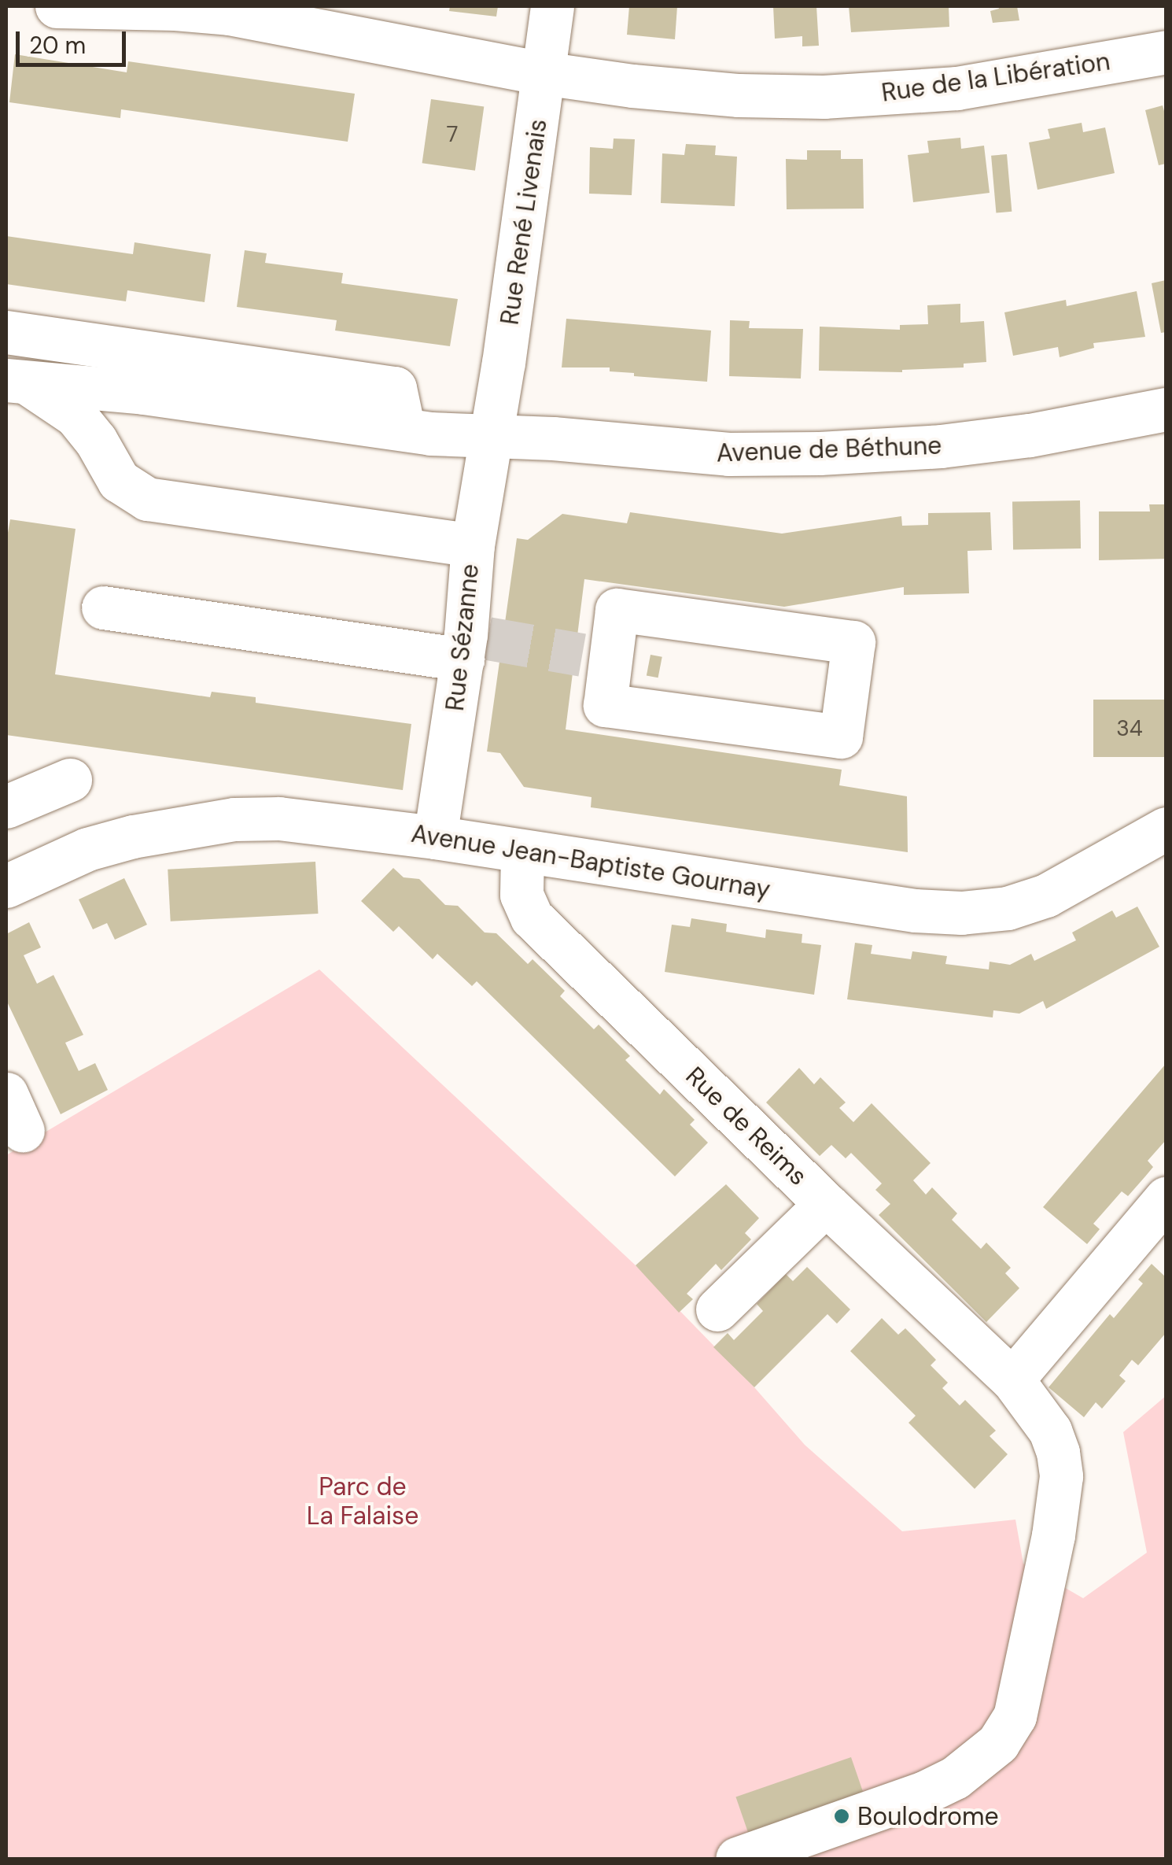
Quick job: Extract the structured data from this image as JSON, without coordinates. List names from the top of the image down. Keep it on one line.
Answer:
{"streets":{"street":["Rue de la Libération","Rue René Livenais","Avenue de Béthune","Rue Sézanne","Avenue Jean-Baptiste Gournay","Rue de Reims"]},"crossings":[["Rue de la Libération","Rue René Livenais"],["Rue René Livenais","Avenue de Béthune"],["Rue René Livenais","Rue Sézanne"],["Avenue de Béthune","Rue Sézanne"],["Rue Sézanne","Avenue Jean-Baptiste Gournay"],["Avenue Jean-Baptiste Gournay","Rue de Reims"]],"parks":["Parc de La Falaise"],"places":["Boulodrome"],"house_numbers":["7","34"],"scale_bar":"20 m"}
